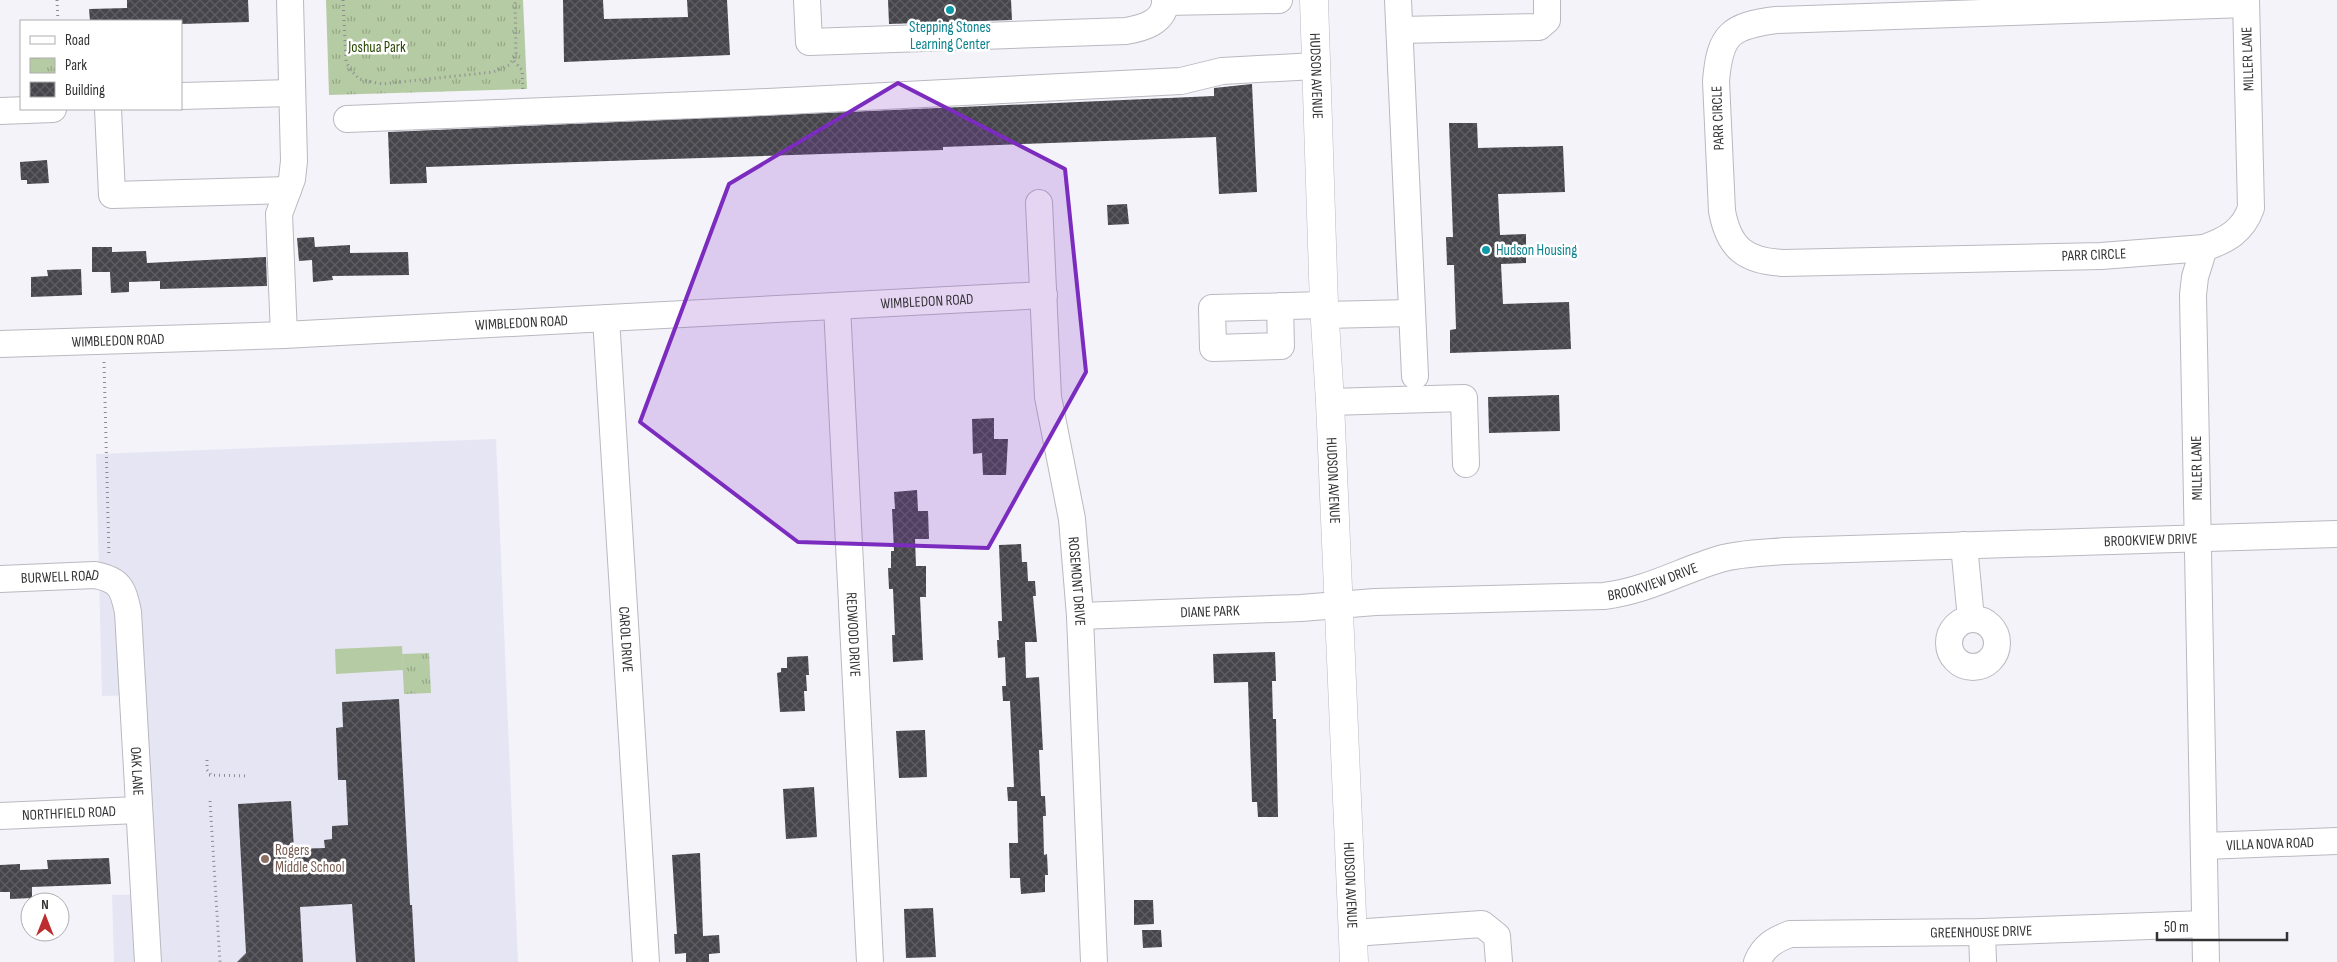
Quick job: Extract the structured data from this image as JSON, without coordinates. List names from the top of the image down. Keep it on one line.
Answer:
{"streets":{"main road":["HUDSON AVENUE"],"street":["MILLER LANE","PARR CIRCLE","WIMBLEDON ROAD","BROOKVIEW DRIVE","BURWELL ROAD","ROSEMONT DRIVE","DIANE PARK","REDWOOD DRIVE","CAROL DRIVE","OAK LANE","NORTHFIELD ROAD","VILLA NOVA ROAD","GREENHOUSE DRIVE"]},"crossings":[["MILLER LANE","PARR CIRCLE"],["MILLER LANE","BROOKVIEW DRIVE"],["MILLER LANE","VILLA NOVA ROAD"],["MILLER LANE","GREENHOUSE DRIVE"],["HUDSON AVENUE","BROOKVIEW DRIVE"],["HUDSON AVENUE","DIANE PARK"],["WIMBLEDON ROAD","ROSEMONT DRIVE"],["WIMBLEDON ROAD","REDWOOD DRIVE"],["WIMBLEDON ROAD","CAROL DRIVE"],["BROOKVIEW DRIVE","DIANE PARK"],["BURWELL ROAD","OAK LANE"],["ROSEMONT DRIVE","DIANE PARK"],["OAK LANE","NORTHFIELD ROAD"]],"parks":["Joshua Park"],"places":["Stepping Stones Learning Center","Hudson Housing","Rogers Middle School"],"legend":["Road","Park","Building"],"scale_bar":"50 m","north":"top"}
